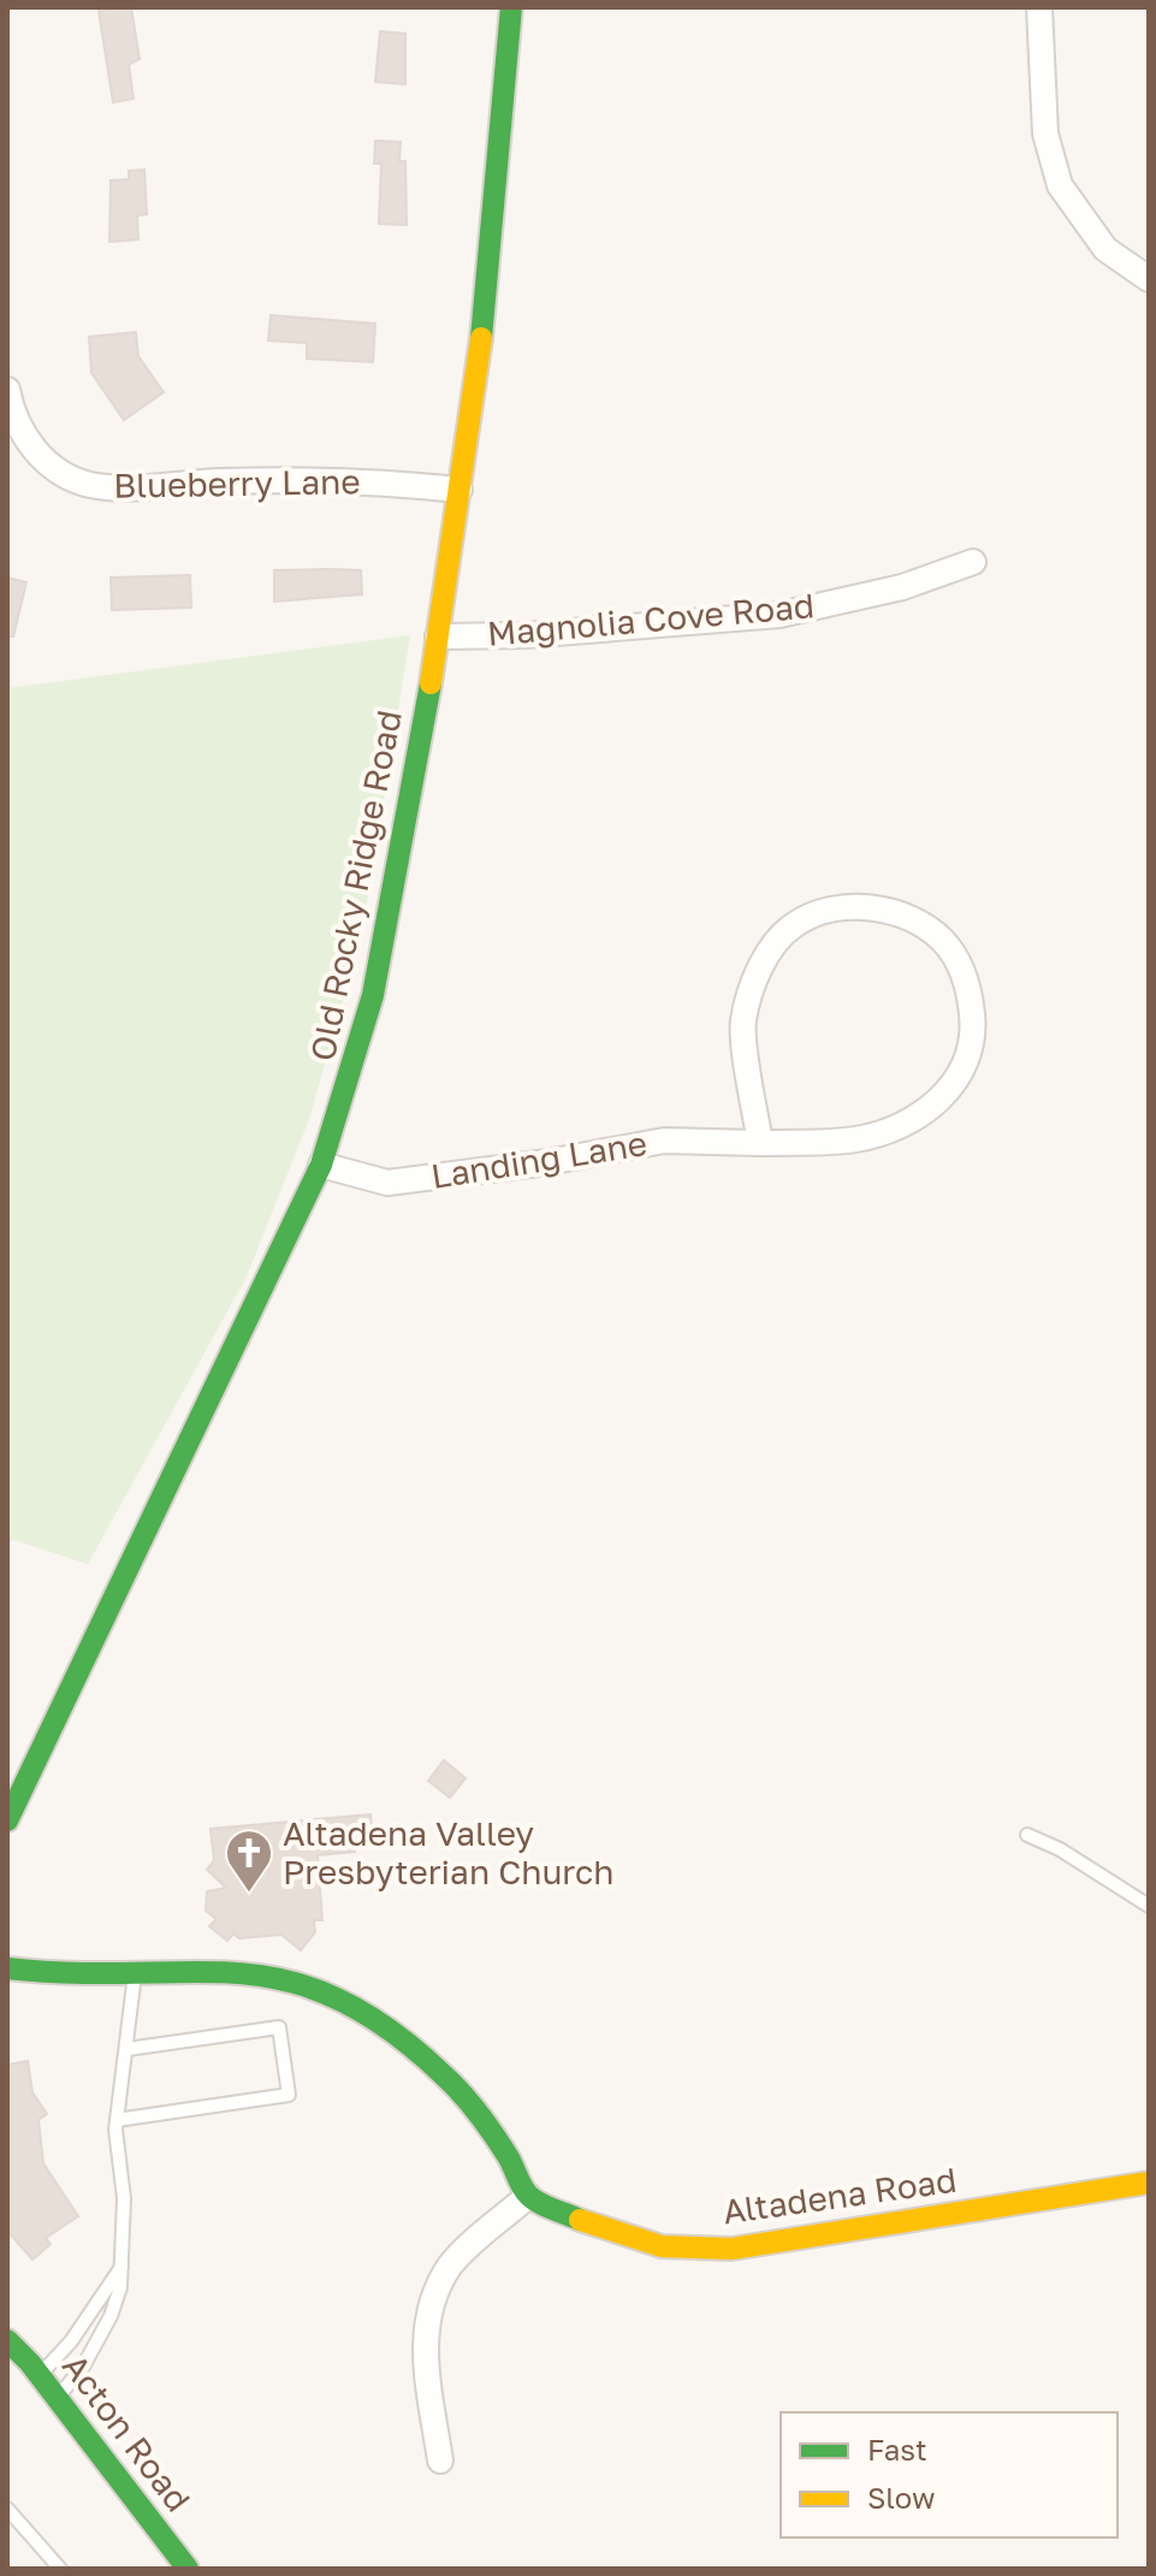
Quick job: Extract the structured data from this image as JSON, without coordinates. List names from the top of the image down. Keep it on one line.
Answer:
{"streets":{"street":["Blueberry Lane","Magnolia Cove Road","Old Rocky Ridge Road","Landing Lane","Altadena Road","Acton Road"]},"crossings":[["Blueberry Lane","Old Rocky Ridge Road"],["Magnolia Cove Road","Old Rocky Ridge Road"],["Old Rocky Ridge Road","Landing Lane"]],"places":{"church":["Altadena Valley Presbyterian Church"]},"legend":["Fast","Slow"]}
